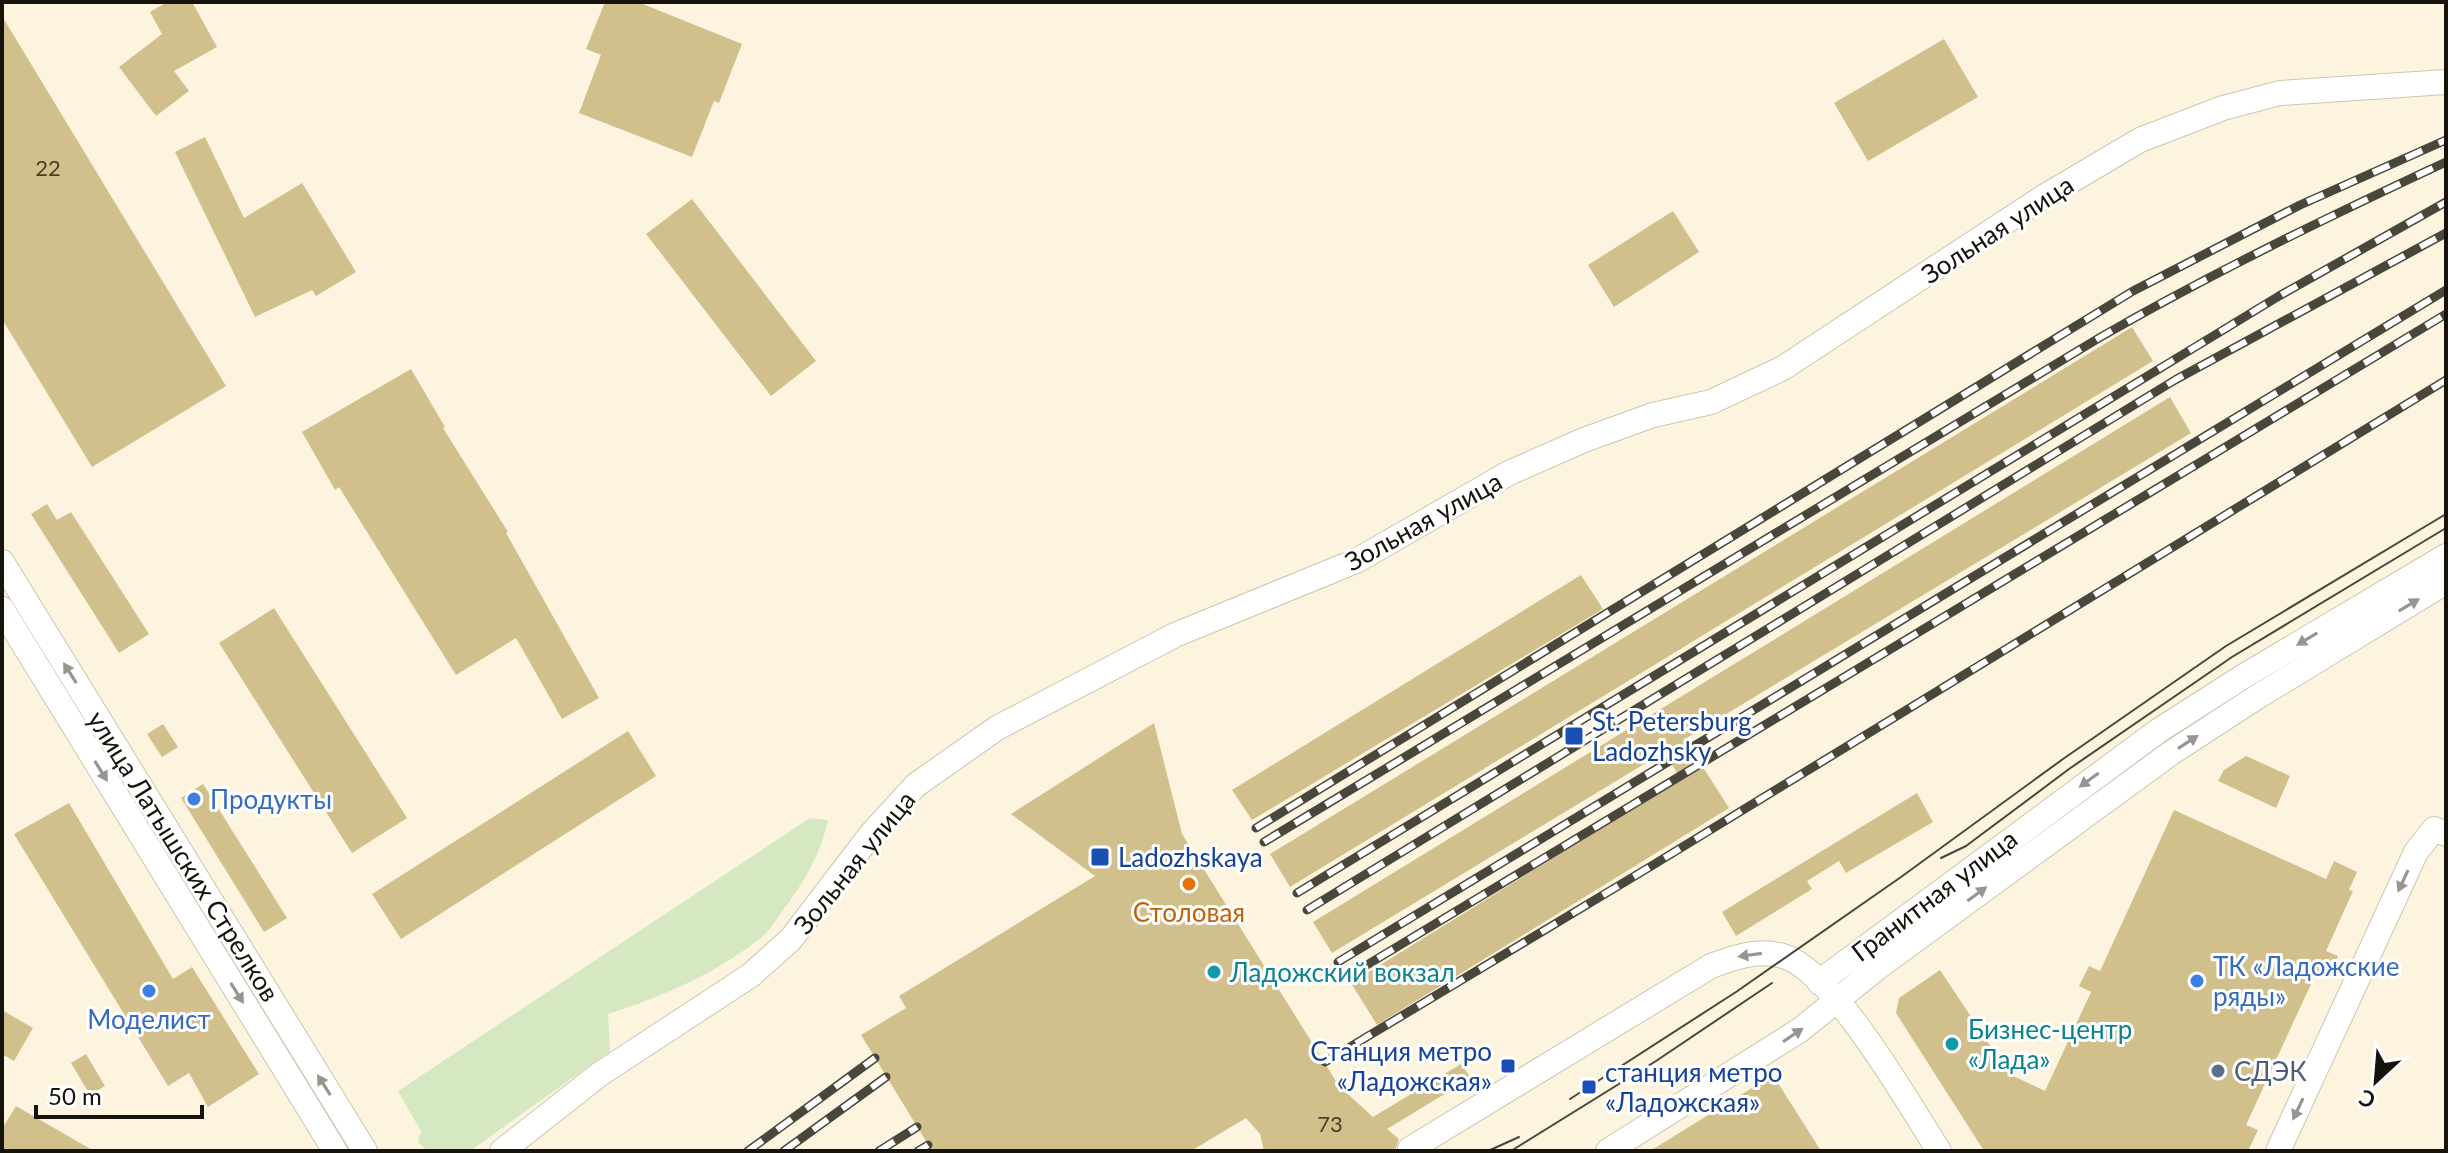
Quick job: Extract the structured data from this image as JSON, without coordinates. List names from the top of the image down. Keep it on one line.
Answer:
{"streets":{"street":["Зольная улица","улица Латышских Стрелков","Гранитная улица"]},"places":{"transit":["St. Petersburg Ladozhsky","Ladozhskaya","Станция метро «Ладожская»","станция метро «Ладожская»"],"other":["Продукты","Столовая","Ладожский вокзал","ТК «Ладожские ряды»","Моделист","Бизнес-центр «Лада»","СДЭК"]},"house_numbers":["22","73"],"scale_bar":"50 m","north":"bottom left"}
